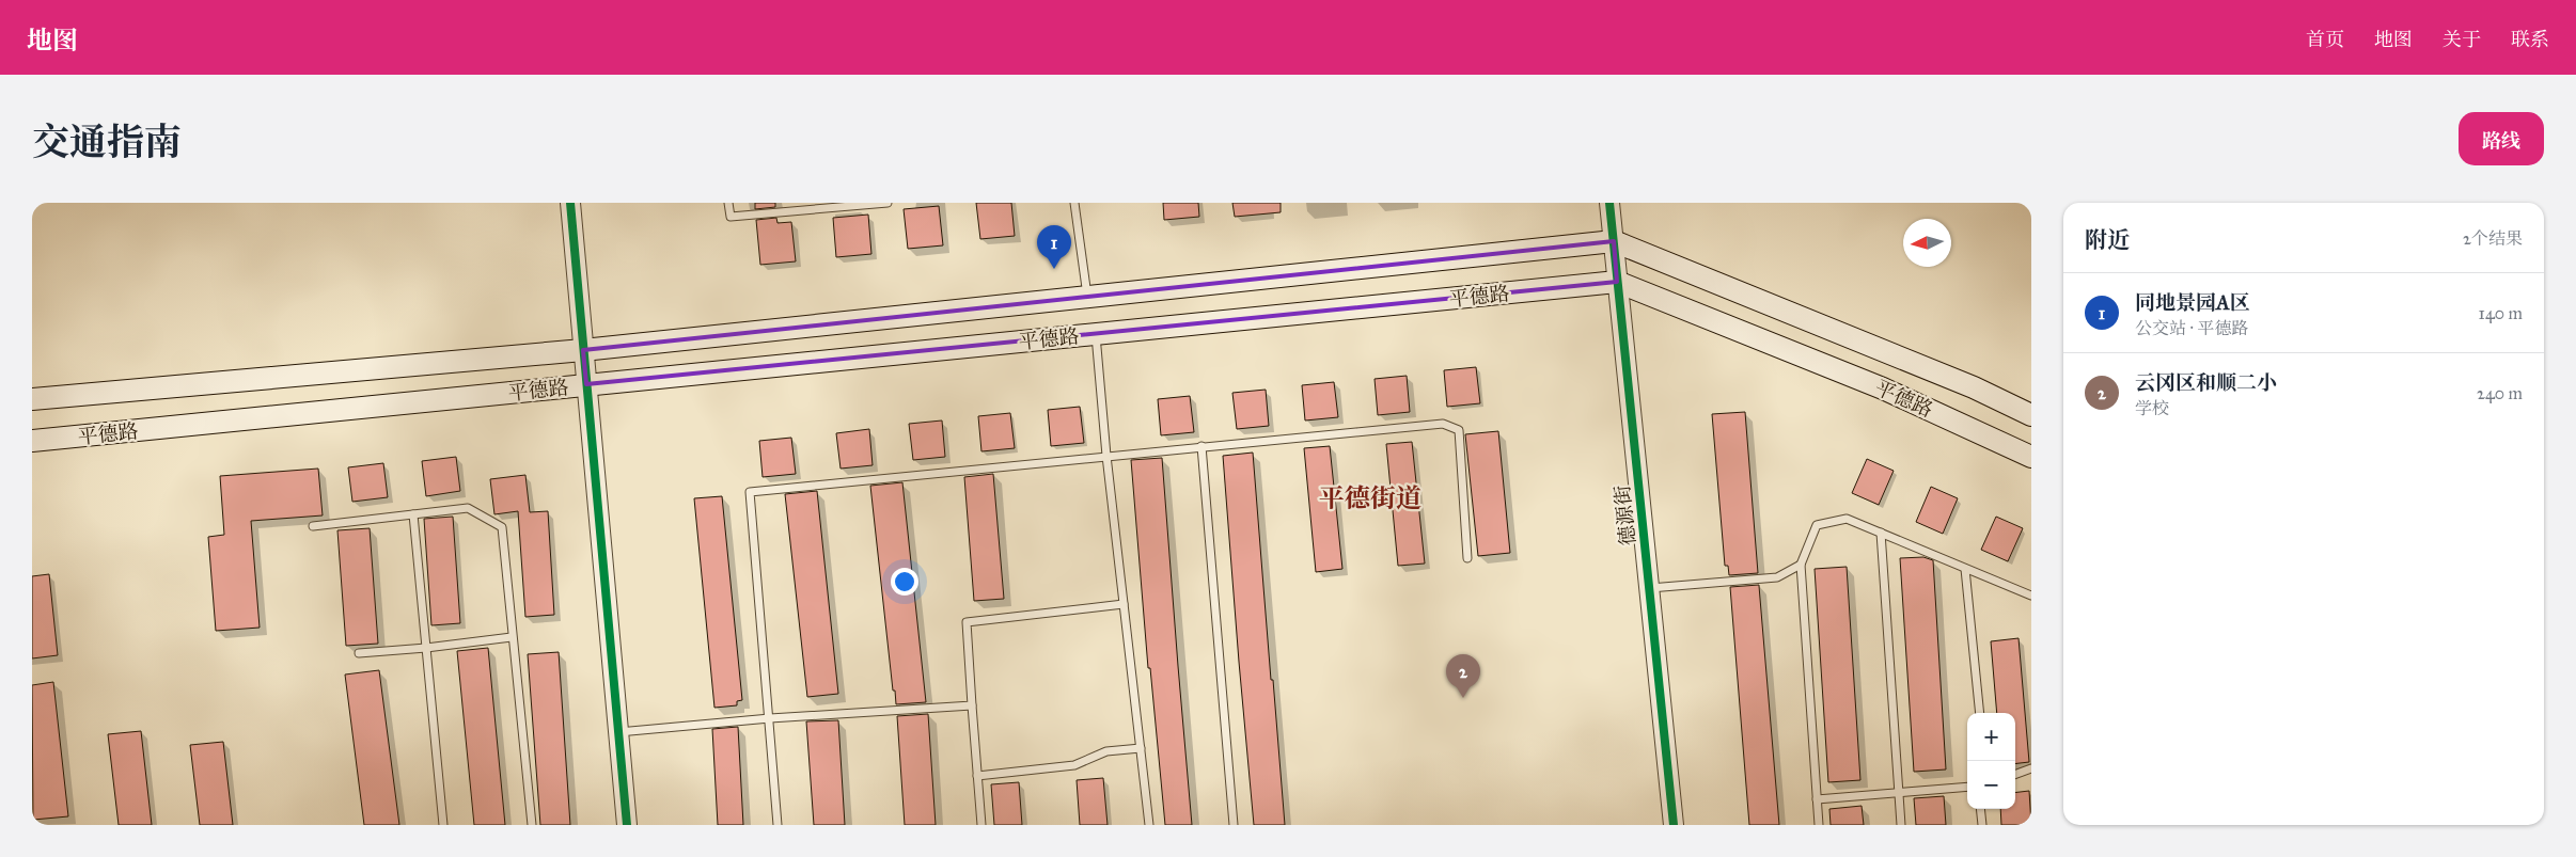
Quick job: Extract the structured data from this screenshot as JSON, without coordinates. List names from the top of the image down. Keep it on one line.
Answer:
{"streets":{"main road":["平德路"],"street":["德源街"]},"crossings":[["平德路","德源街"]],"districts":["平德街道"],"north":"left","page":{"header":"地图","nav":["首页","地图","关于","联系"],"title":"交通指南","buttons":"路线","heading":["附近","2个结果"],"pins":["1","2"],"list":[{"mark":"1","name":"同地景园A区","note":"公交站 · 平德路","value":"140 m"},{"mark":"2","name":"云冈区和顺二小","note":"学校","value":"240 m"}],"map_buttons":["+","−"]}}
